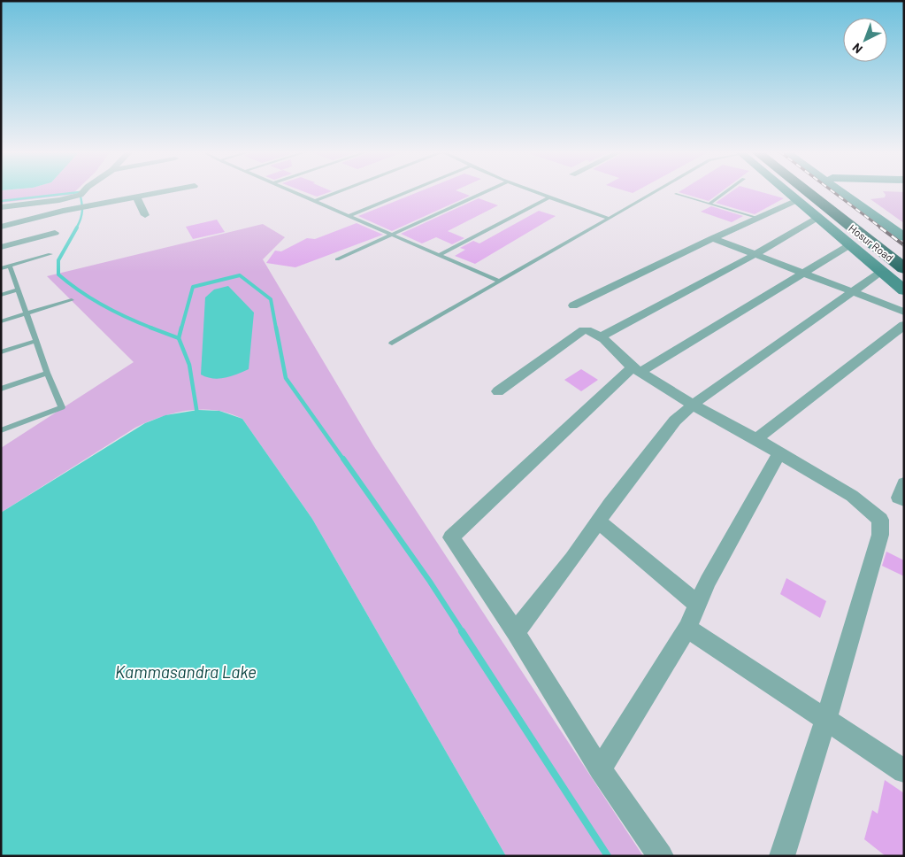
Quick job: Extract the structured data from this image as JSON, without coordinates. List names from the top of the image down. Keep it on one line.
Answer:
{"streets":{"highway":["Hosur Road"]},"water":["Kammasandra Lake"],"north":"bottom left"}
